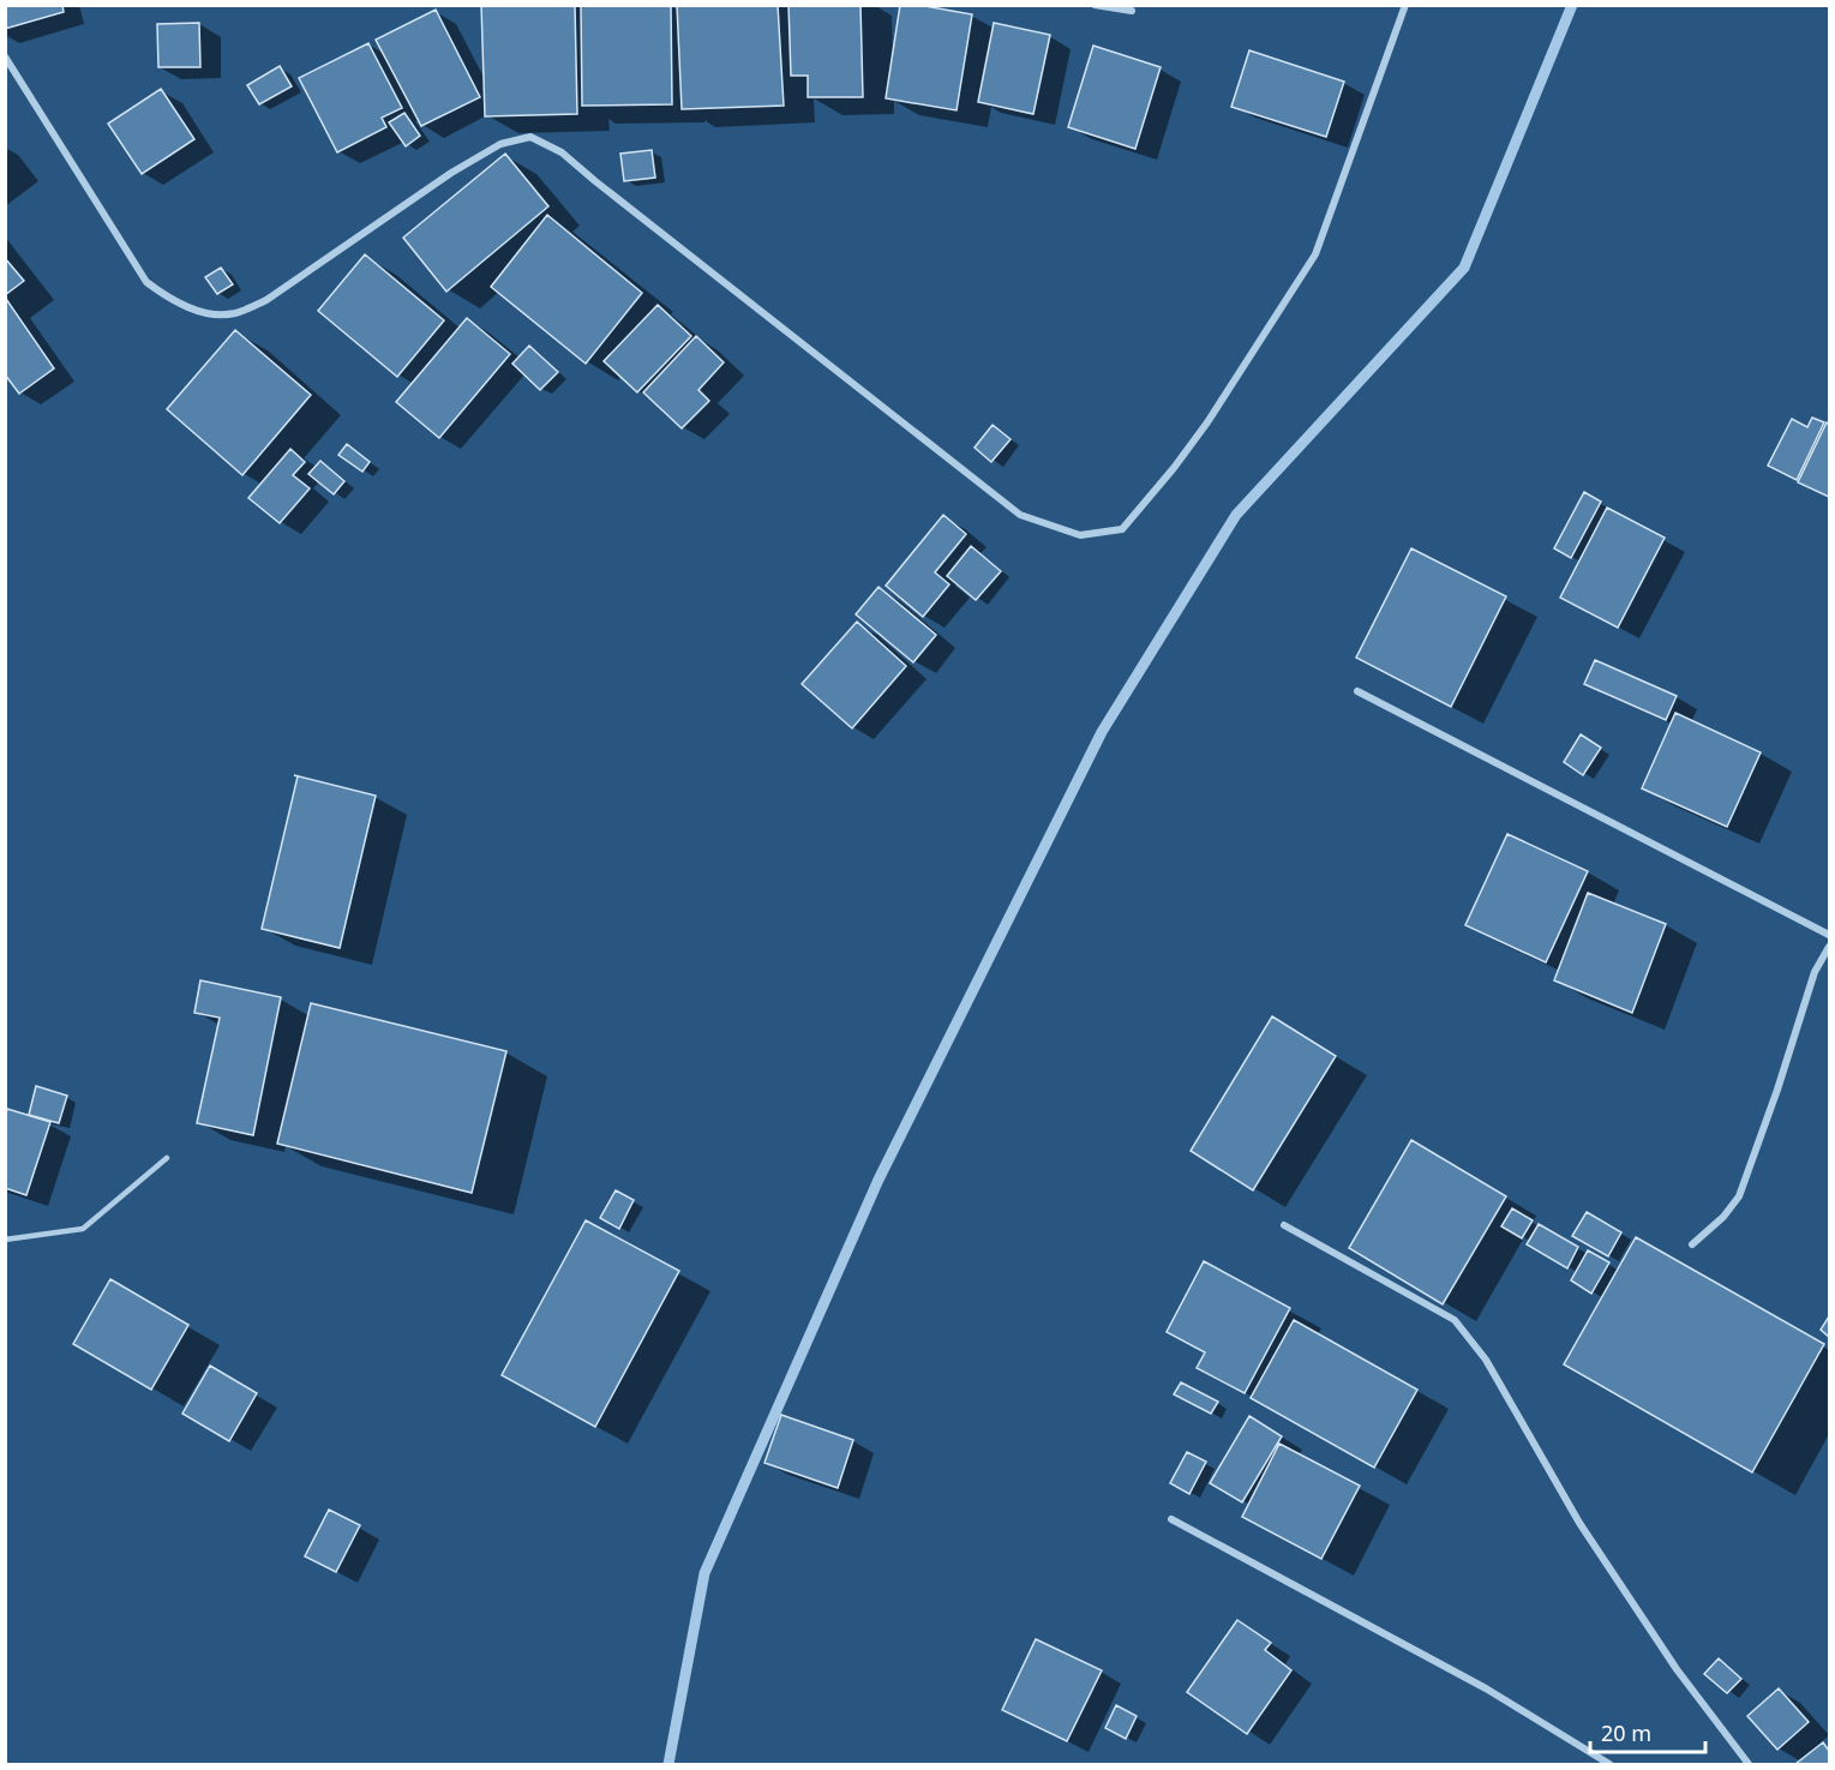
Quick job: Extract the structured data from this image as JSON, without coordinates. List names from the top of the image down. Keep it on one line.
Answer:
{"scale_bar":"20 m"}
